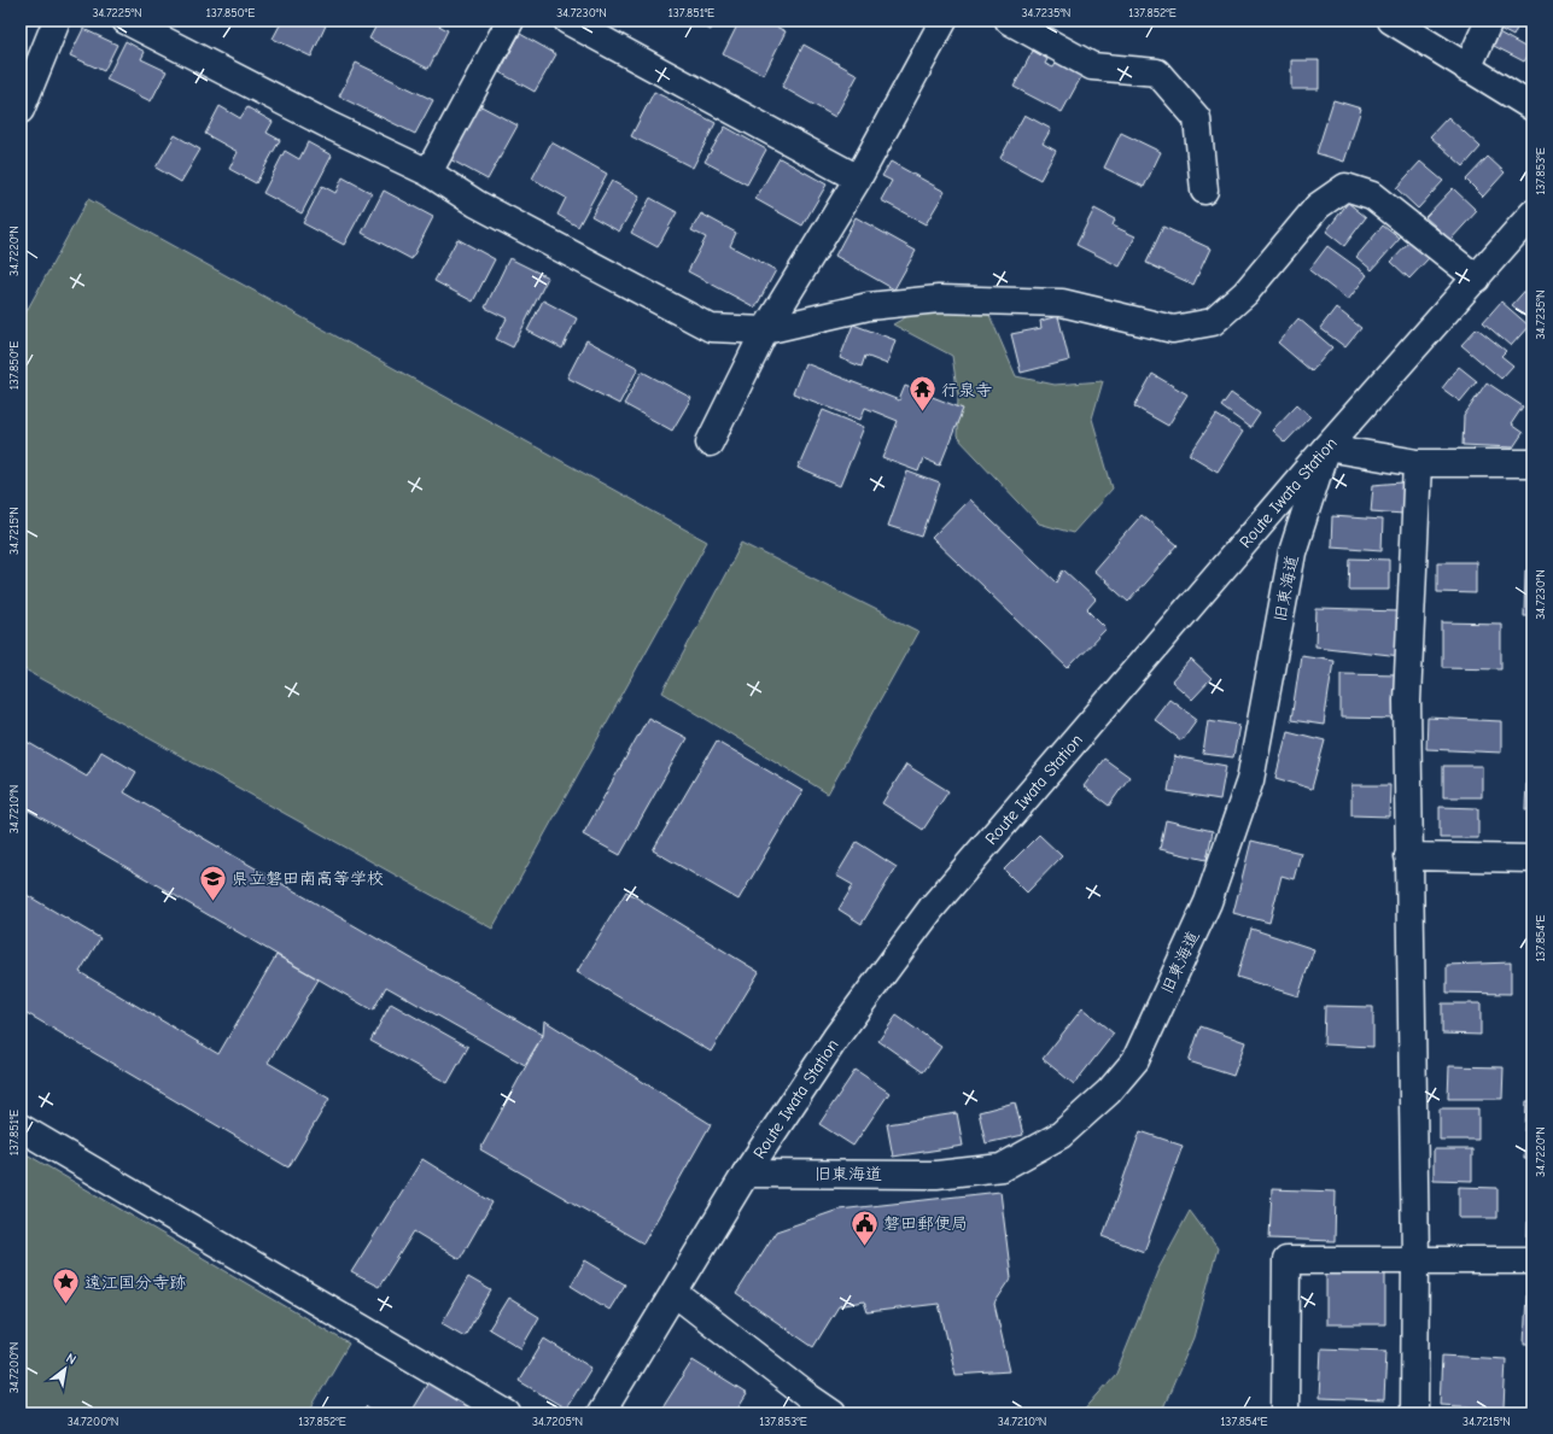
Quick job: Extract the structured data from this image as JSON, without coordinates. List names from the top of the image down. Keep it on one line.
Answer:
{"streets":{"street":["Route Iwata Station","旧東海道"]},"crossings":[["Route Iwata Station","旧東海道"]],"places":{"temple":["行泉寺"],"school or university":["県立磐田南高等学校"],"public building":["磐田郵便局"],"place":["遠江国分寺跡"]},"north":"top right","coordinates":["34.7225°N","137.850°E","34.7230°N","137.851°E","34.7235°N","137.852°E","137.853°E","34.7220°N","34.7215°N","34.7210°N","137.854°E","34.7200°N","34.7205°N"]}
